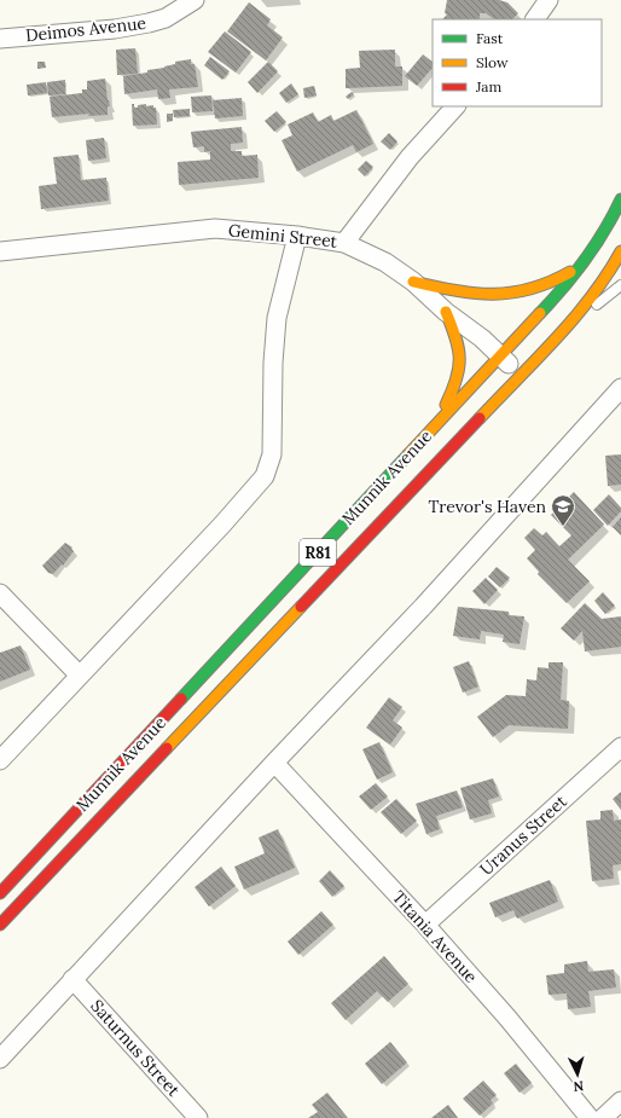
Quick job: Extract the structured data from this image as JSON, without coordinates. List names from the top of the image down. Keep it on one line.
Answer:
{"streets":{"main road":["Munnik Avenue","R81"],"street":["Deimos Avenue","Gemini Street","Uranus Street","Titania Avenue","Saturnus Street"]},"crossings":[["Gemini Street","Munnik Avenue"],["Uranus Street","Titania Avenue"]],"places":{"school or university":["Trevor's Haven"]},"legend":["Fast","Slow","Jam"],"north":"bottom"}
